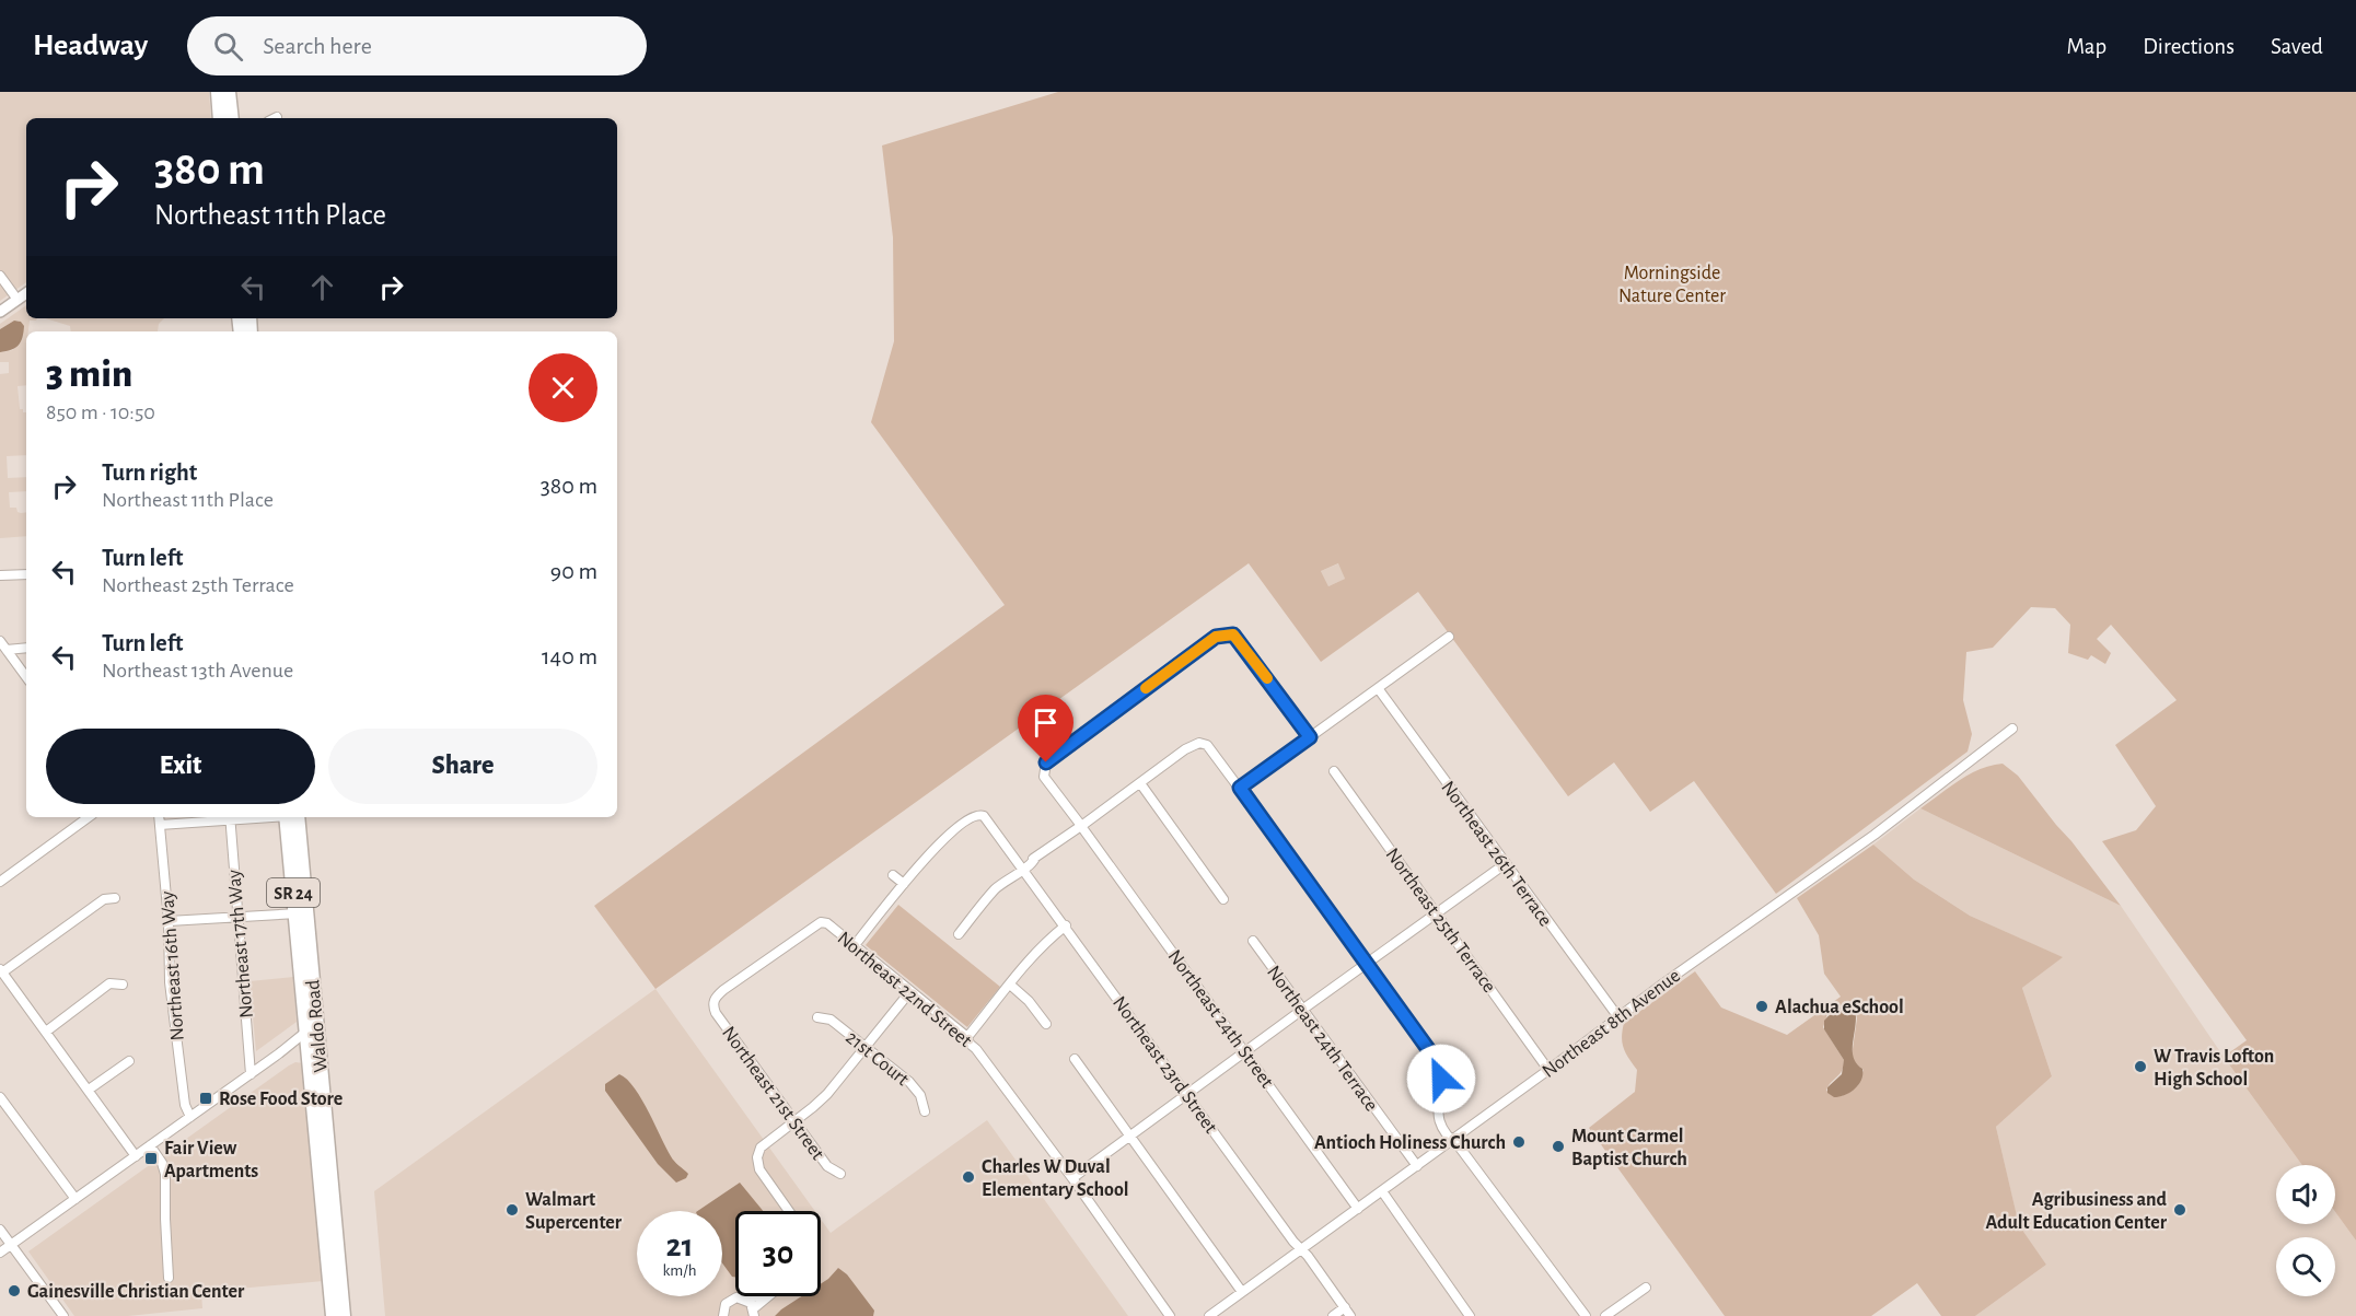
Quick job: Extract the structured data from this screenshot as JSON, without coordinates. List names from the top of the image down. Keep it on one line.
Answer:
{"streets":{"highway":["SR 24","Waldo Road"],"street":["Northeast 26th Terrace","Northeast 25th Terrace","Northeast 17th Way","Northeast 16th Way","Northeast 22nd Street","Northeast 24th Street","Northeast 8th Avenue","Northeast 24th Terrace","21st Court","Northeast 23rd Street","Northeast 21st Street"]},"crossings":[["Northeast 26th Terrace","Northeast 8th Avenue"],["Northeast 25th Terrace","Northeast 8th Avenue"],["Northeast 22nd Street","Northeast 21st Street"],["Northeast 24th Street","Northeast 8th Avenue"],["Northeast 8th Avenue","Northeast 24th Terrace"],["Northeast 8th Avenue","Northeast 23rd Street"]],"parks":["Morningside Nature Center"],"places":{"other":["Alachua eSchool","W Travis Lofton High School","Antioch Holiness Church","Mount Carmel Baptist Church","Charles W Duval Elementary School","Walmart Supercenter","Agribusiness and Adult Education Center","Gainesville Christian Center"],"transit":["Rose Food Store","Fair View Apartments"]},"page":{"header":"Headway","search":"Search here","nav":["Map","Directions","Saved"],"turn":["380 m","Northeast 11th Place"],"heading":["3 min","850 m · 10:50"],"list":[{"name":"Turn right","note":"Northeast 11th Place","value":"380 m"},{"name":"Turn left","note":"Northeast 25th Terrace","value":"90 m"},{"name":"Turn left","note":"Northeast 13th Avenue","value":"140 m"}],"buttons":["Exit","Share"],"speed":"21 km/h","limit":"30"}}
